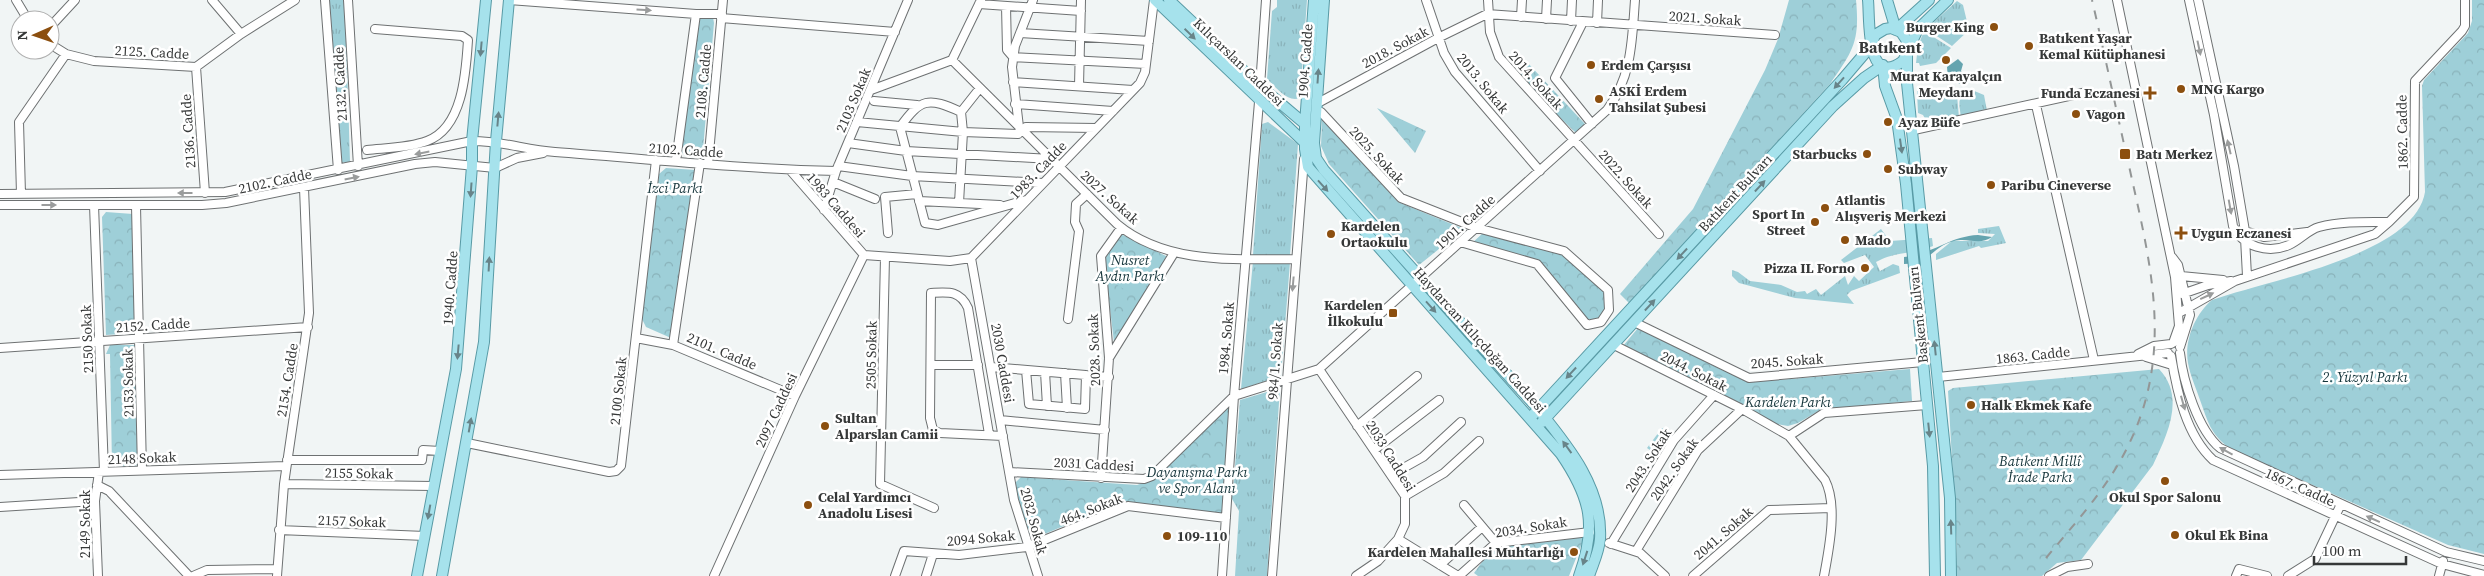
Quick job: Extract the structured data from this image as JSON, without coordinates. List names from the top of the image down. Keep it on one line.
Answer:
{"streets":{"main road":["1904. Cadde","Kılıçarslan Caddesi","Batıkent Bulvarı","1940. Cadde","Başkent Bulvarı","Haydarcan Kılıçdoğan Caddesi"],"street":["2021. Sokak","2018. Sokak","2125. Cadde","2014. Sokak","2108. Cadde","2013. Sokak","2132. Cadde","2103 Sokak","2136. Cadde","1862. Cadde","2102. Cadde","2025. Sokak","1983. Cadde","2022. Sokak","2027. Sokak","1983 Caddesi","1901. Cadde","2152. Cadde","1984. Sokak","2150 Sokak","2028. Sokak","2101. Cadde","2505 Sokak","1863. Cadde","984/1. Sokak","2045. Sokak","2030 Caddesi","2044. Sokak","2154. Cadde","2153 Sokak","2100 Sokak","2097 Caddesi","2033 Caddesi","2148 Sokak","2043. Sokak","2031 Caddesi","2042. Sokak","2155 Sokak","1867. Cadde","464. Sokak","2157 Sokak","2032 Sokak","2149 Sokak","2034. Sokak","2041. Sokak","2094 Sokak"]},"crossings":[["2021. Sokak","2018. Sokak"],["2021. Sokak","2014. Sokak"],["2021. Sokak","1901. Cadde"],["2018. Sokak","1904. Cadde"],["2018. Sokak","2014. Sokak"],["2018. Sokak","2013. Sokak"],["2018. Sokak","2025. Sokak"],["2125. Cadde","2136. Cadde"],["1904. Cadde","Kılıçarslan Caddesi"],["1904. Cadde","2025. Sokak"],["Kılıçarslan Caddesi","1983. Cadde"],["Kılıçarslan Caddesi","1984. Sokak"],["Kılıçarslan Caddesi","Haydarcan Kılıçdoğan Caddesi"],["Kılıçarslan Caddesi","984/1. Sokak"],["2014. Sokak","2022. Sokak"],["2014. Sokak","1901. Cadde"],["2108. Cadde","2102. Cadde"],["2108. Cadde","2101. Cadde"],["2013. Sokak","1901. Cadde"],["2132. Cadde","2102. Cadde"],["2103 Sokak","2102. Cadde"],["2103 Sokak","1983 Caddesi"],["2136. Cadde","2102. Cadde"],["2102. Cadde","1983. Cadde"],["2102. Cadde","1983 Caddesi"],["2102. Cadde","1940. Cadde"],["2102. Cadde","2150 Sokak"],["2102. Cadde","2154. Cadde"],["2102. Cadde","2153 Sokak"],["2102. Cadde","2100 Sokak"],["2025. Sokak","1901. Cadde"],["1983. Cadde","2027. Sokak"],["1983. Cadde","2030 Caddesi"],["2022. Sokak","1901. Cadde"],["Batıkent Bulvarı","Başkent Bulvarı"],["Batıkent Bulvarı","Haydarcan Kılıçdoğan Caddesi"],["Batıkent Bulvarı","2045. Sokak"],["Batıkent Bulvarı","2044. Sokak"],["2027. Sokak","1984. Sokak"],["2027. Sokak","2028. Sokak"],["2027. Sokak","984/1. Sokak"],["1983 Caddesi","2097 Caddesi"],["1901. Cadde","1984. Sokak"],["1901. Cadde","Haydarcan Kılıçdoğan Caddesi"],["1901. Cadde","984/1. Sokak"],["1901. Cadde","2033 Caddesi"],["1901. Cadde","2031 Caddesi"],["1940. Cadde","2148 Sokak"],["1940. Cadde","2155 Sokak"],["1940. Cadde","2157 Sokak"],["Başkent Bulvarı","1863. Cadde"],["Başkent Bulvarı","2045. Sokak"],["2152. Cadde","2150 Sokak"],["2152. Cadde","2154. Cadde"],["2152. Cadde","2153 Sokak"],["1984. Sokak","2031 Caddesi"],["1984. Sokak","464. Sokak"],["2150 Sokak","2148 Sokak"],["2150 Sokak","2149 Sokak"],["Haydarcan Kılıçdoğan Caddesi","984/1. Sokak"],["Haydarcan Kılıçdoğan Caddesi","2034. Sokak"],["2028. Sokak","2031 Caddesi"],["2101. Cadde","2100 Sokak"],["2101. Cadde","2097 Caddesi"],["2030 Caddesi","2031 Caddesi"],["2030 Caddesi","2032 Sokak"],["2044. Sokak","2043. Sokak"],["2044. Sokak","2042. Sokak"],["2154. Cadde","2148 Sokak"],["2154. Cadde","2155 Sokak"],["2154. Cadde","2157 Sokak"],["2153 Sokak","2148 Sokak"],["2148 Sokak","2149 Sokak"],["2031 Caddesi","2032 Sokak"],["464. Sokak","2032 Sokak"],["464. Sokak","2094 Sokak"],["2032 Sokak","2094 Sokak"]],"districts":["Batıkent"],"parks":["İzci Parkı","Nusret Aydın Parkı","2. Yüzyıl Parkı","Kardelen Parkı","Batıkent Millî İrade Parkı","Dayanışma Parkı ve Spor Alanı"],"places":{"other":["Burger King","Batıkent Yaşar Kemal Kütüphanesi","Murat Karayalçın Meydanı","Erdem Çarşısı","MNG Kargo","ASKİ Erdem Tahsilat Şubesi","Vagon","Ayaz Büfe","Starbucks","Subway","Paribu Cineverse","Atlantis Alışveriş Merkezi","Sport In Street","Kardelen Ortaokulu","Mado","Pizza IL Forno","Halk Ekmek Kafe","Sultan Alparslan Camii","Okul Spor Salonu","Celal Yardımcı Anadolu Lisesi","Okul Ek Bina","109-110","Kardelen Mahallesi Muhtarlığı"],"health":["Funda Eczanesi","Uygun Eczanesi"],"transit":["Batı Merkez","Kardelen İlkokulu"]},"scale_bar":"100 m","north":"left"}
